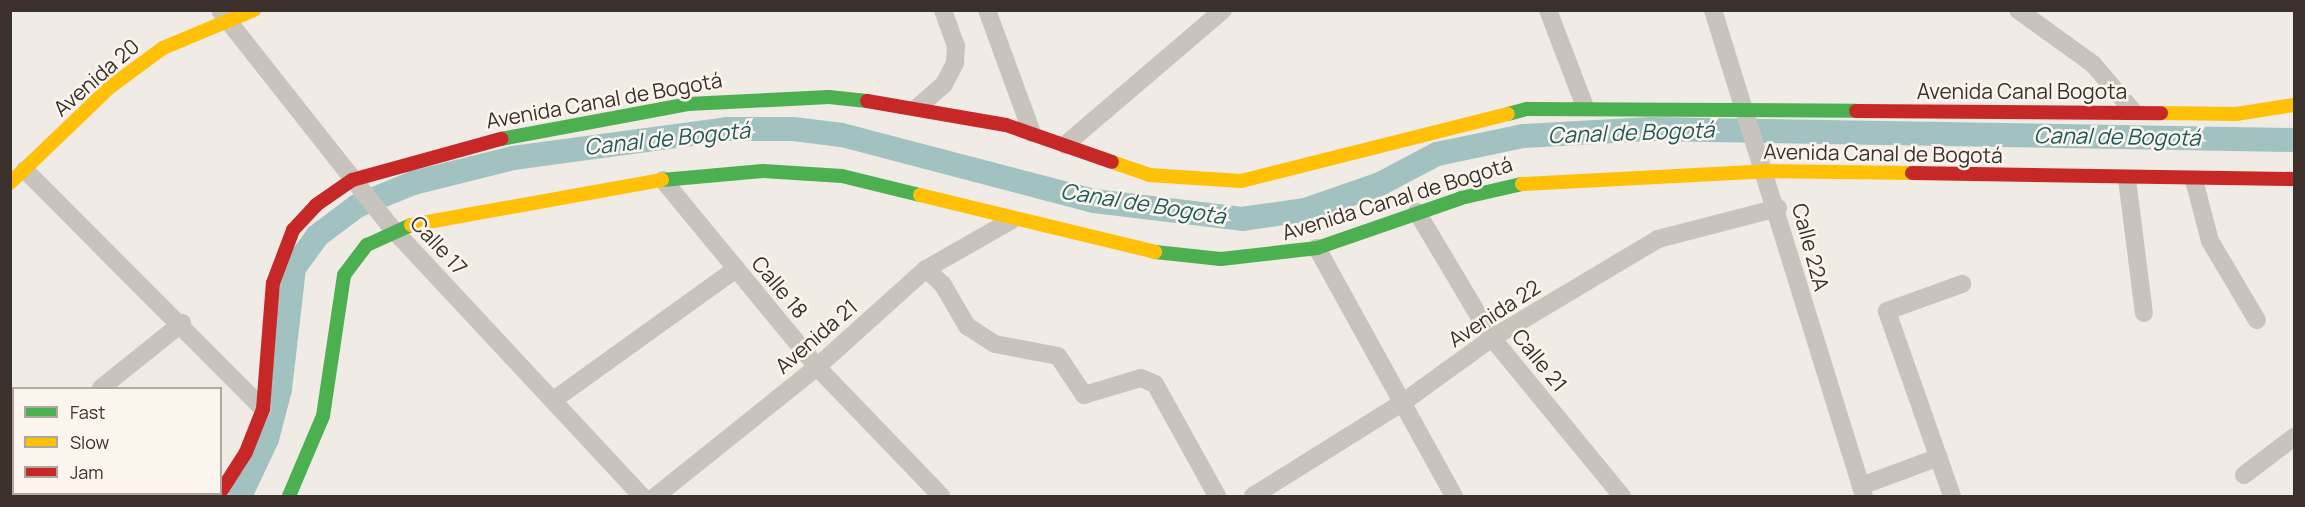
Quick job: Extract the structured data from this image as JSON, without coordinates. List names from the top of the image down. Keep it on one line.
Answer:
{"streets":{"main road":["Avenida 20","Avenida Canal Bogota","Avenida Canal de Bogotá"],"street":["Calle 17","Calle 22A","Calle 18","Avenida 22","Avenida 21","Calle 21"]},"crossings":[["Avenida 20","Calle 17"],["Avenida Canal Bogota","Avenida Canal de Bogotá"],["Avenida Canal Bogota","Calle 22A"],["Avenida Canal de Bogotá","Calle 17"],["Avenida Canal de Bogotá","Calle 22A"],["Avenida Canal de Bogotá","Calle 18"],["Avenida Canal de Bogotá","Avenida 21"],["Avenida Canal de Bogotá","Calle 21"],["Calle 22A","Avenida 22"],["Calle 18","Avenida 21"],["Avenida 22","Calle 21"]],"water":["Canal de Bogotá"],"legend":["Fast","Slow","Jam"]}
